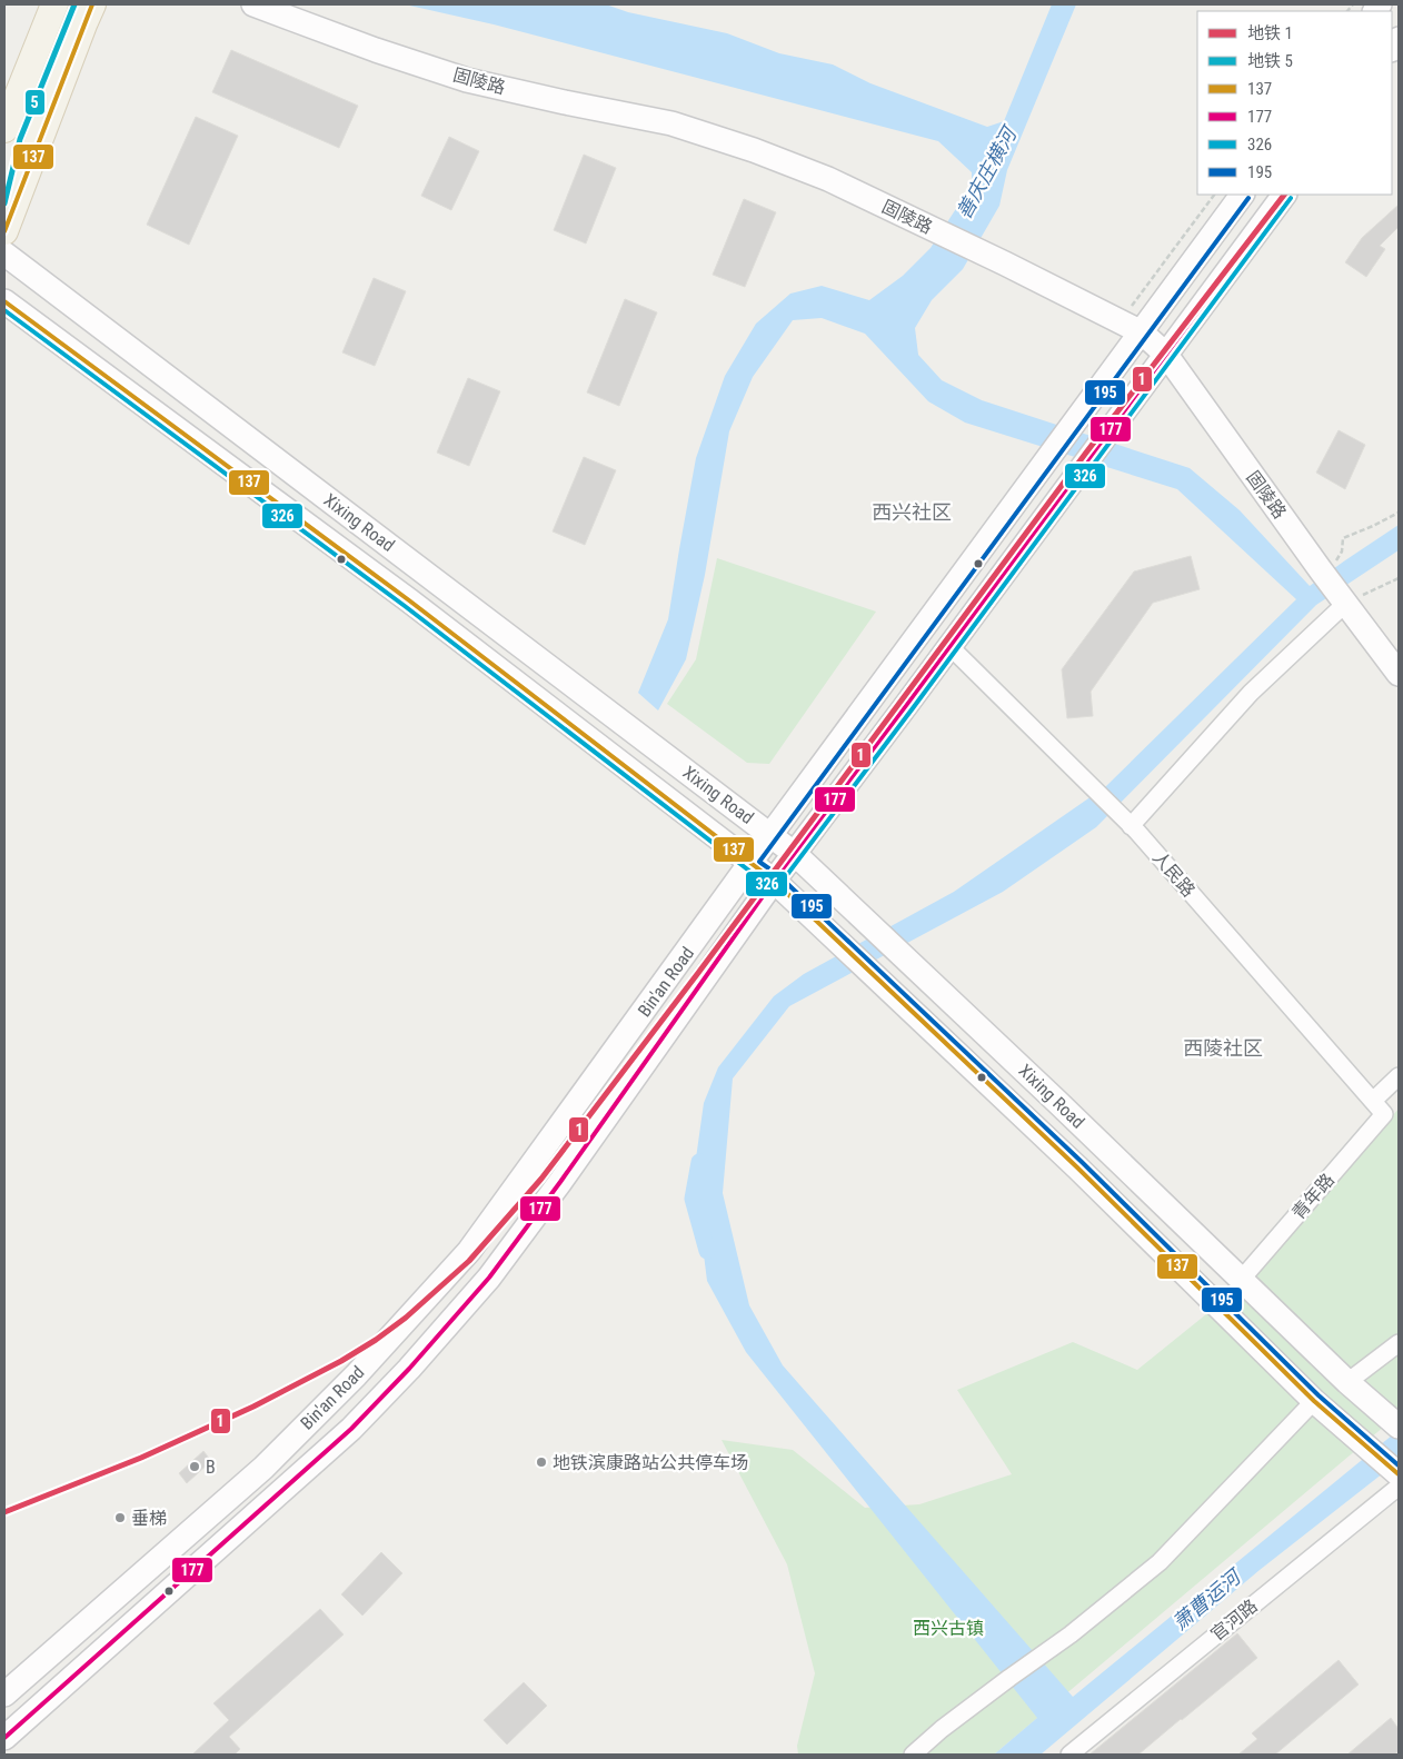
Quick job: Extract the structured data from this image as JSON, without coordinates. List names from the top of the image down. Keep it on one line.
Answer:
{"streets":{"main road":["固陵路","Xixing Road","Bin'an Road"],"street":["人民路","青年路","官河路"]},"crossings":[["固陵路","Bin'an Road"],["Xixing Road","Bin'an Road"],["Xixing Road","青年路"],["人民路","Bin'an Road"],["人民路","青年路"]],"districts":["西兴社区","西陵社区"],"water":["善庆庄横河","萧曹运河"],"parks":["西兴古镇"],"places":["地铁滨康路站公共停车场","B","垂梯"],"lines":["metro line 5","transit line 137","metro line 1","transit line 177","transit line 326","transit line 195"],"legend":["地铁 1","地铁 5","137","177","326","195"]}
